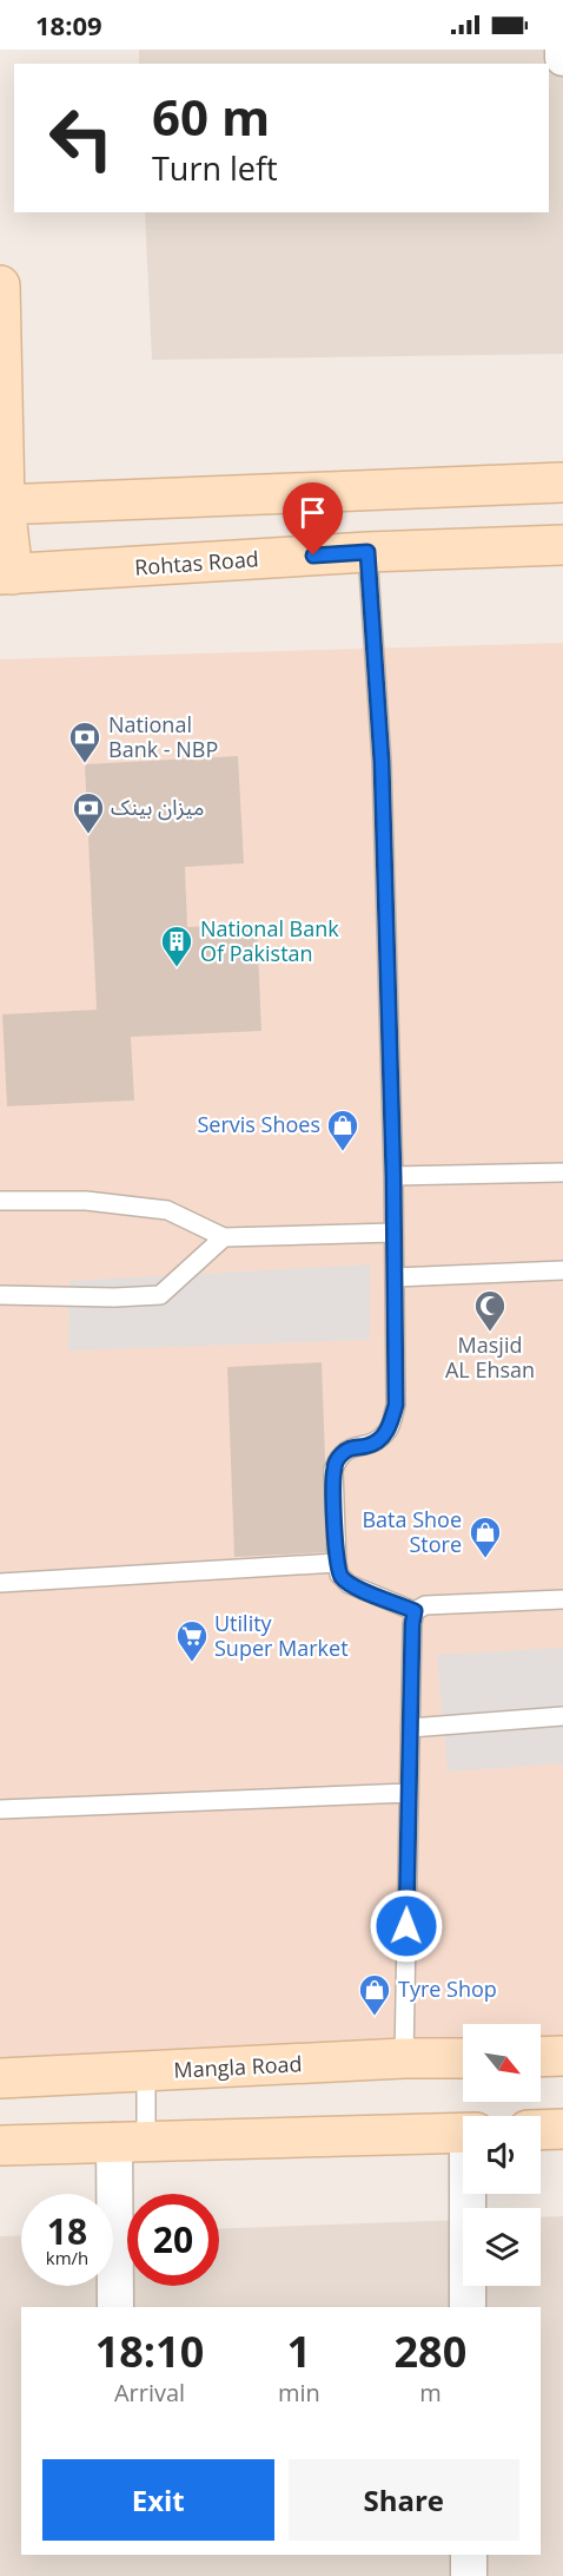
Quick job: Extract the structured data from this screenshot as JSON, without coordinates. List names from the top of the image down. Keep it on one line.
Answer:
{"streets":{"main road":["Rohtas Road","Mangla Road"]},"places":{"bank":["National Bank - NBP","میزان بینک"],"building":["National Bank Of Pakistan"],"shop":["Servis Shoes","Bata Shoe Store","Tyre Shop"],"mosque":["Masjid AL Ehsan"],"supermarket":["Utility Super Market"]},"north":"bottom right","page":{"status":"18:09","turn":["60 m","Turn left"],"speed":"18 km/h","limit":"20","eta":["18:10","Arrival","1","min","280","m"],"buttons":["Exit","Share"]}}
